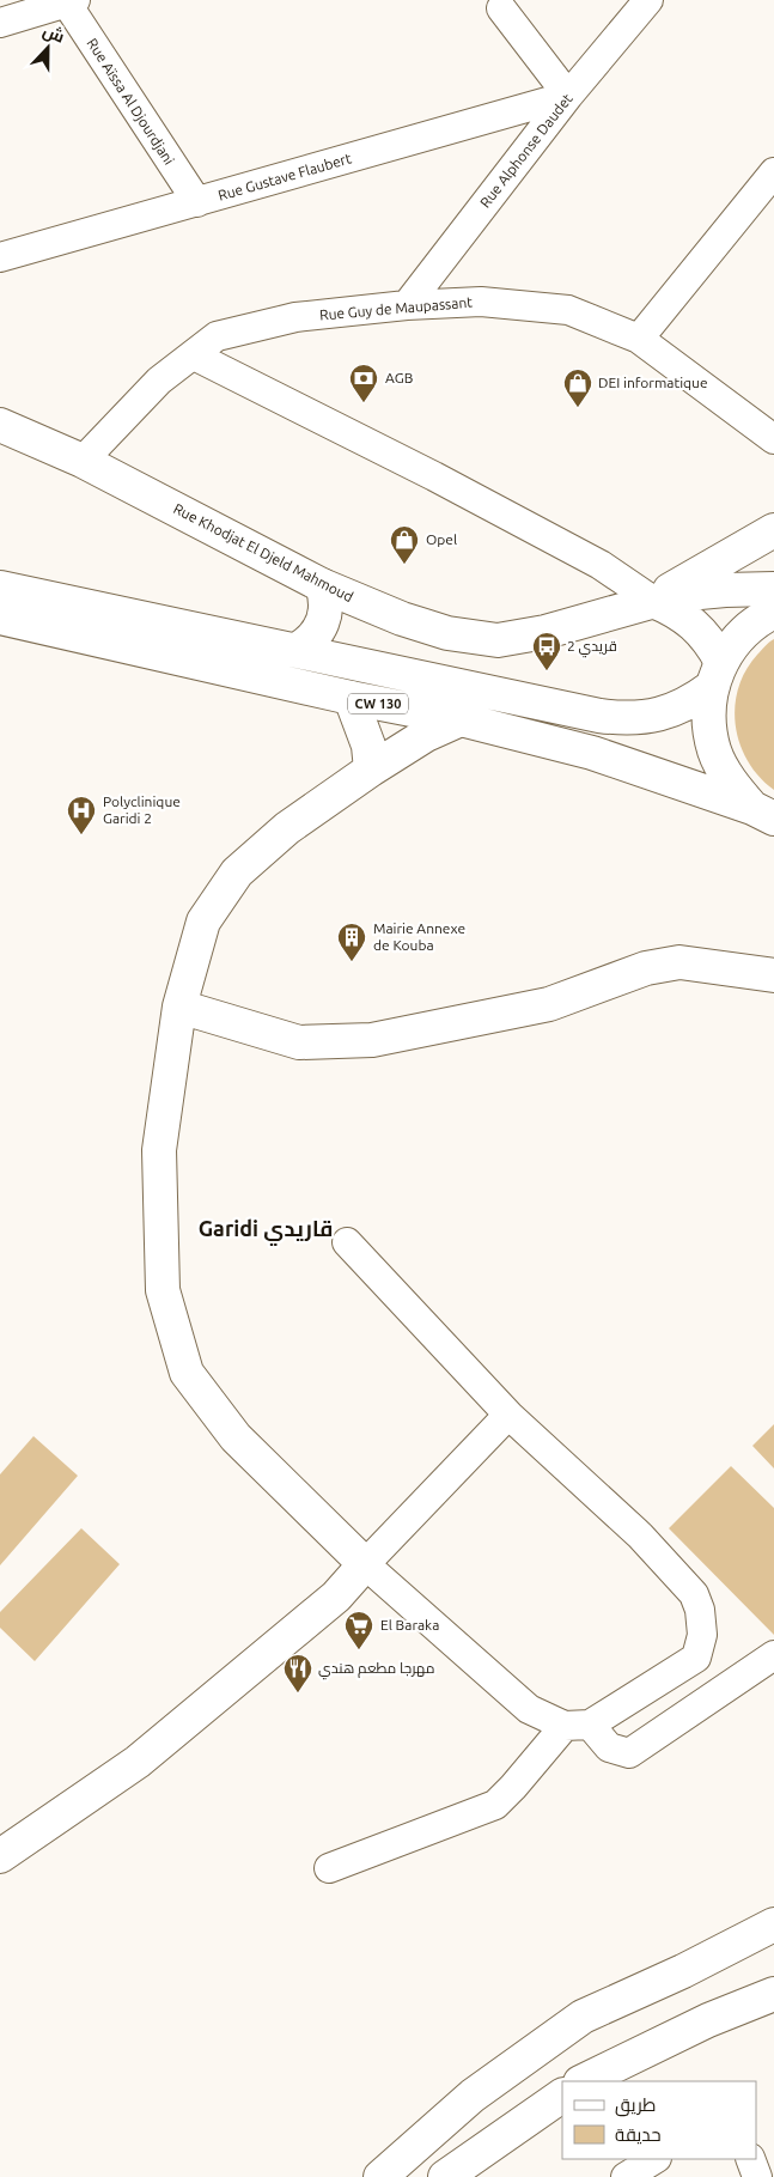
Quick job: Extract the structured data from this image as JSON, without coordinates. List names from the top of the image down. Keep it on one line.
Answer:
{"streets":{"main road":["Rue Khodjat El Djeld Mahmoud","CW 130"],"street":["Rue Aïssa Al Djourdjani","Rue Alphonse Daudet","Rue Gustave Flaubert","Rue Guy de Maupassant"]},"crossings":[["Rue Aïssa Al Djourdjani","Rue Gustave Flaubert"],["Rue Alphonse Daudet","Rue Gustave Flaubert"],["Rue Alphonse Daudet","Rue Guy de Maupassant"],["Rue Guy de Maupassant","Rue Khodjat El Djeld Mahmoud"]],"districts":["Garidi قاريدي"],"places":{"bank":["AGB"],"shop":["DEI informatique","Opel"],"bus stop":["قريدي 2"],"hospital":["Polyclinique Garidi 2"],"building":["Mairie Annexe de Kouba"],"supermarket":["El Baraka"],"restaurant":["مهرجا مطعم هندي"]},"legend":["طريق","حديقة"],"north":"top"}
